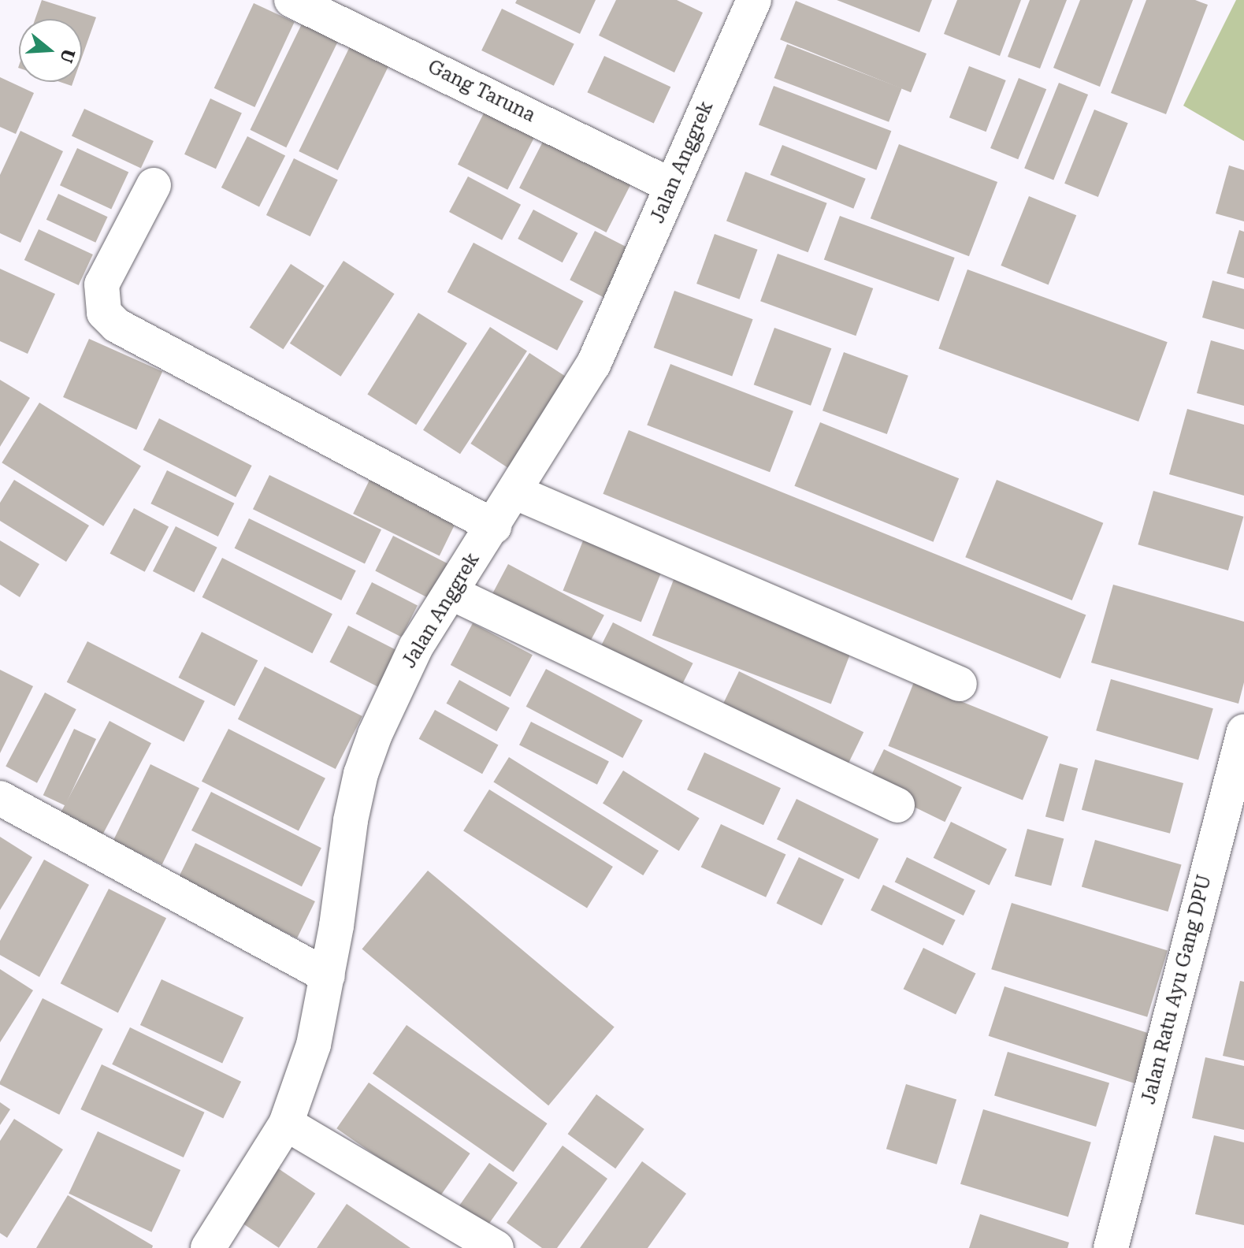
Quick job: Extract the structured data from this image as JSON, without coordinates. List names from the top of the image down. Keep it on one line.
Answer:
{"streets":{"street":["Gang Taruna","Jalan Anggrek","Jalan Ratu Ayu Gang DPU"]},"crossings":[["Gang Taruna","Jalan Anggrek"]],"north":"right"}
